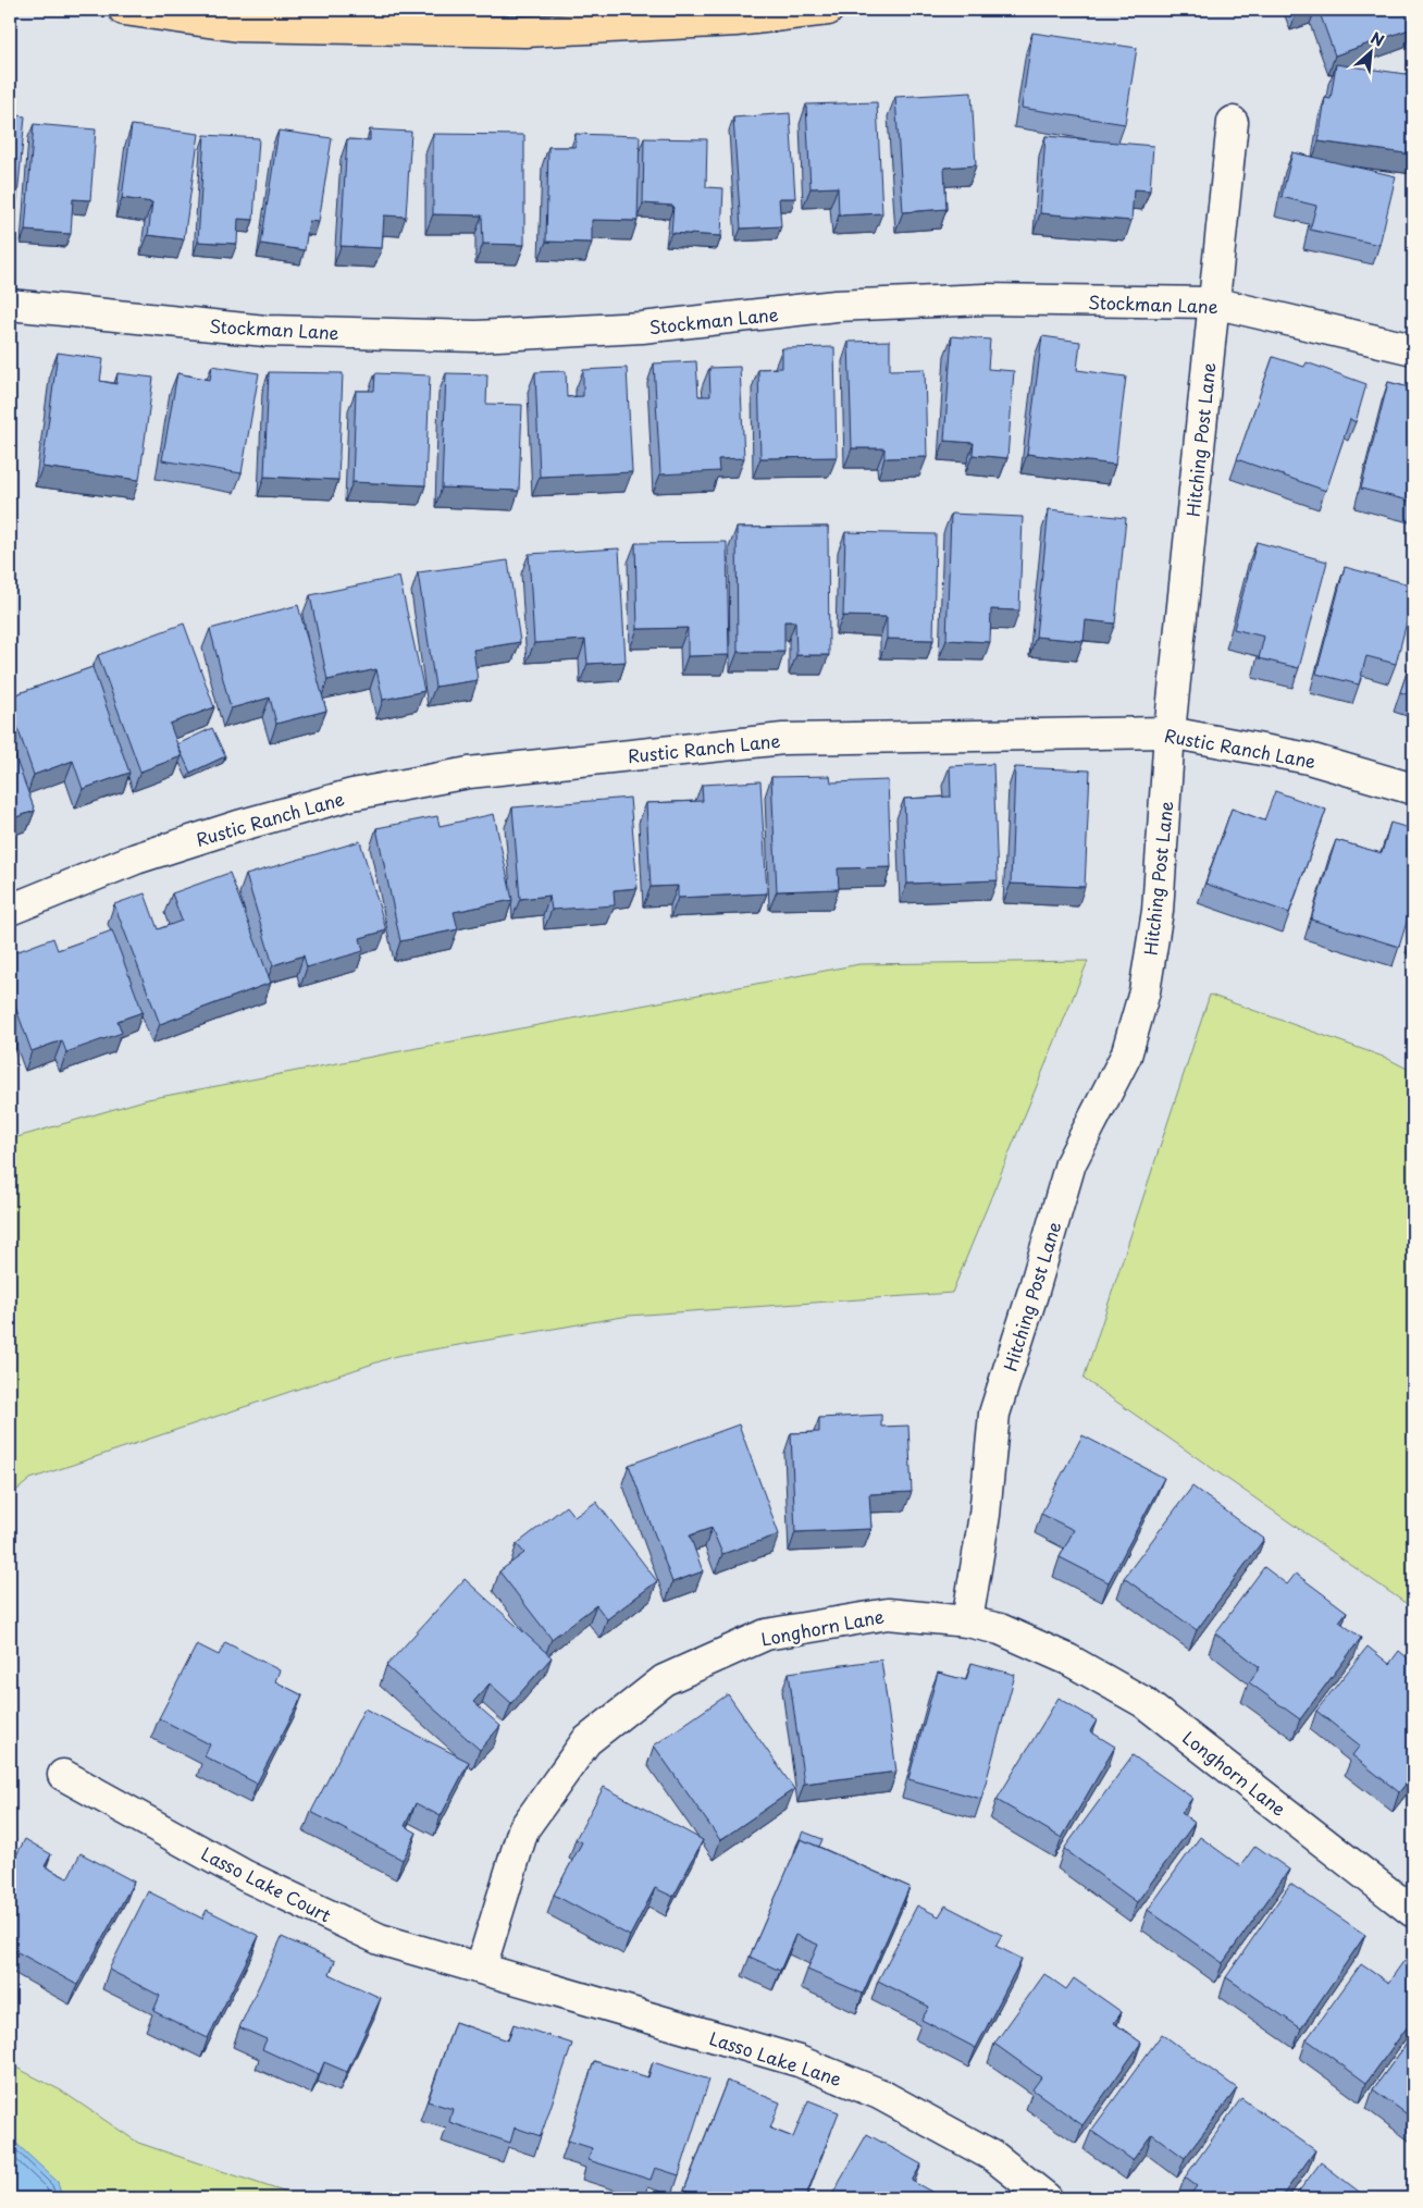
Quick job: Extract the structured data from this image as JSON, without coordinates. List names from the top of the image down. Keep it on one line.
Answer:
{"streets":{"street":["Stockman Lane","Hitching Post Lane","Rustic Ranch Lane","Longhorn Lane","Lasso Lake Court","Lasso Lake Lane"]},"crossings":[["Stockman Lane","Hitching Post Lane"],["Hitching Post Lane","Rustic Ranch Lane"],["Hitching Post Lane","Longhorn Lane"],["Longhorn Lane","Lasso Lake Court"],["Longhorn Lane","Lasso Lake Lane"],["Lasso Lake Court","Lasso Lake Lane"]],"north":"top right"}
